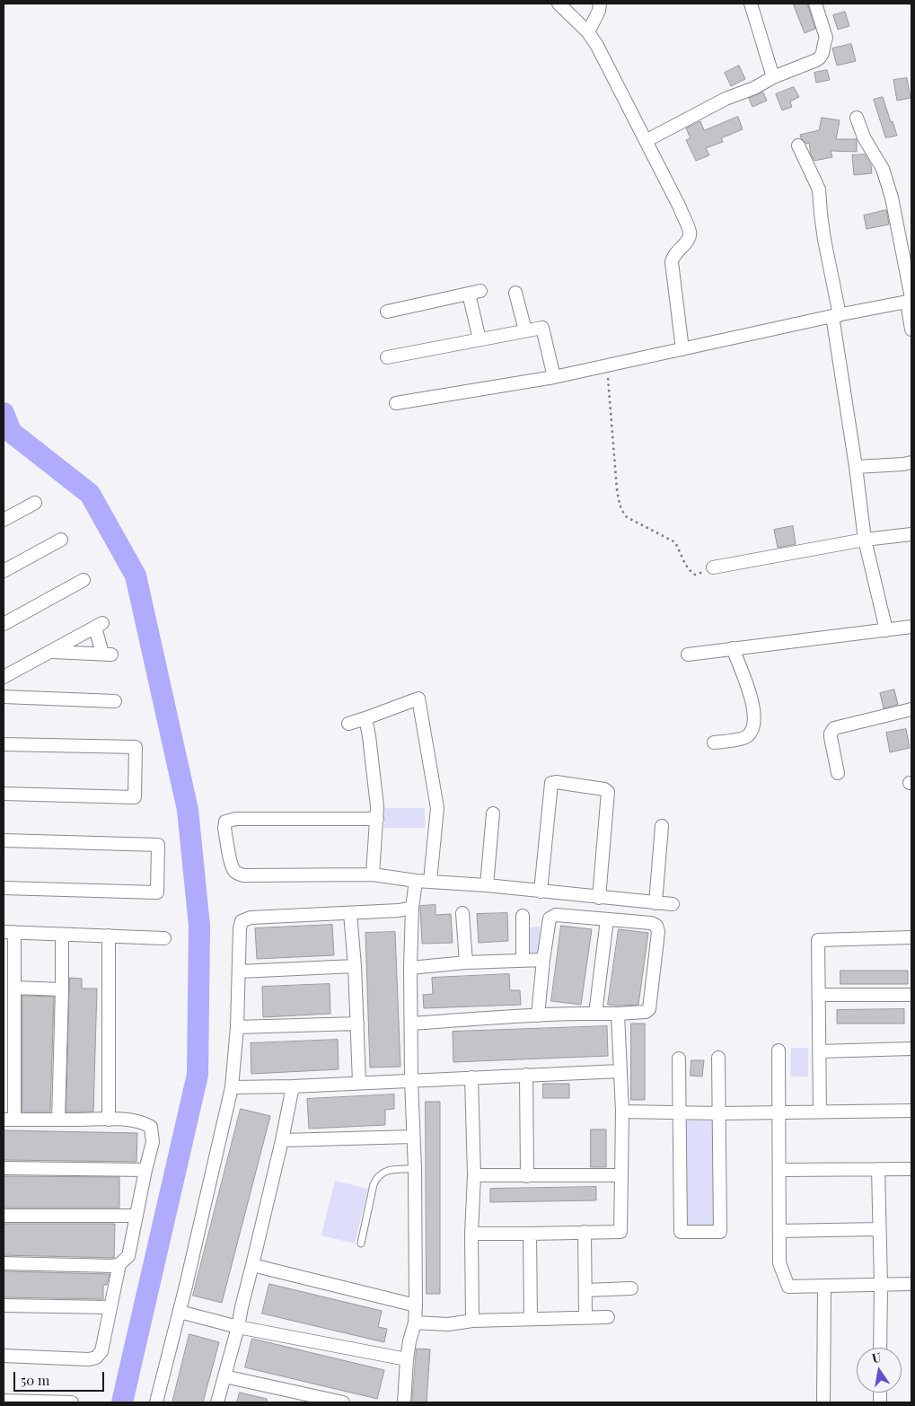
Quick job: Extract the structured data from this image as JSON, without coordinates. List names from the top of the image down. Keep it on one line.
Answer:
{"scale_bar":"50 m","north":"top"}
